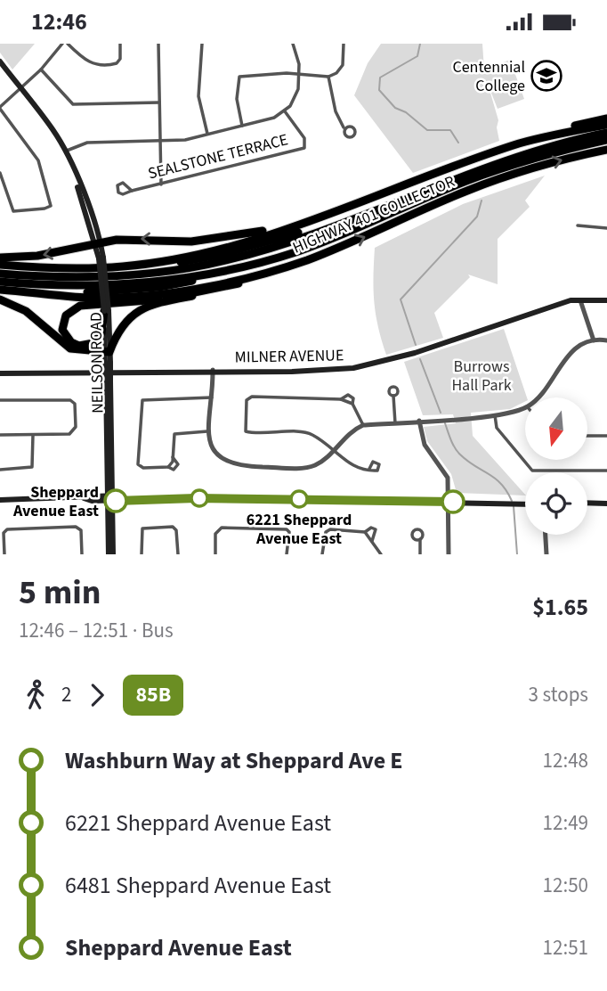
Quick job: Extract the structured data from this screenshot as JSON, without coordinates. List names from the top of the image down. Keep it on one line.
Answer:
{"streets":{"highway":["HIGHWAY 401 COLLECTOR"],"main road":["MILNER AVENUE","NEILSON ROAD"],"street":["SEALSTONE TERRACE"]},"parks":["Burrows Hall Park"],"places":{"school or university":["Centennial College"],"other":["6221 Sheppard Avenue East","Sheppard Avenue East"]},"lines":["bus line 85B"],"north":"bottom","page":{"status":"12:46","heading":["5 min","12:46 – 12:51 · Bus","$1.65"],"legs":["2","85B","3 stops"],"list":[{"name":"Washburn Way at Sheppard Ave E","value":"12:48"},{"name":"6221 Sheppard Avenue East","value":"12:49"},{"name":"6481 Sheppard Avenue East","value":"12:50"},{"name":"Sheppard Avenue East","value":"12:51"}]}}
